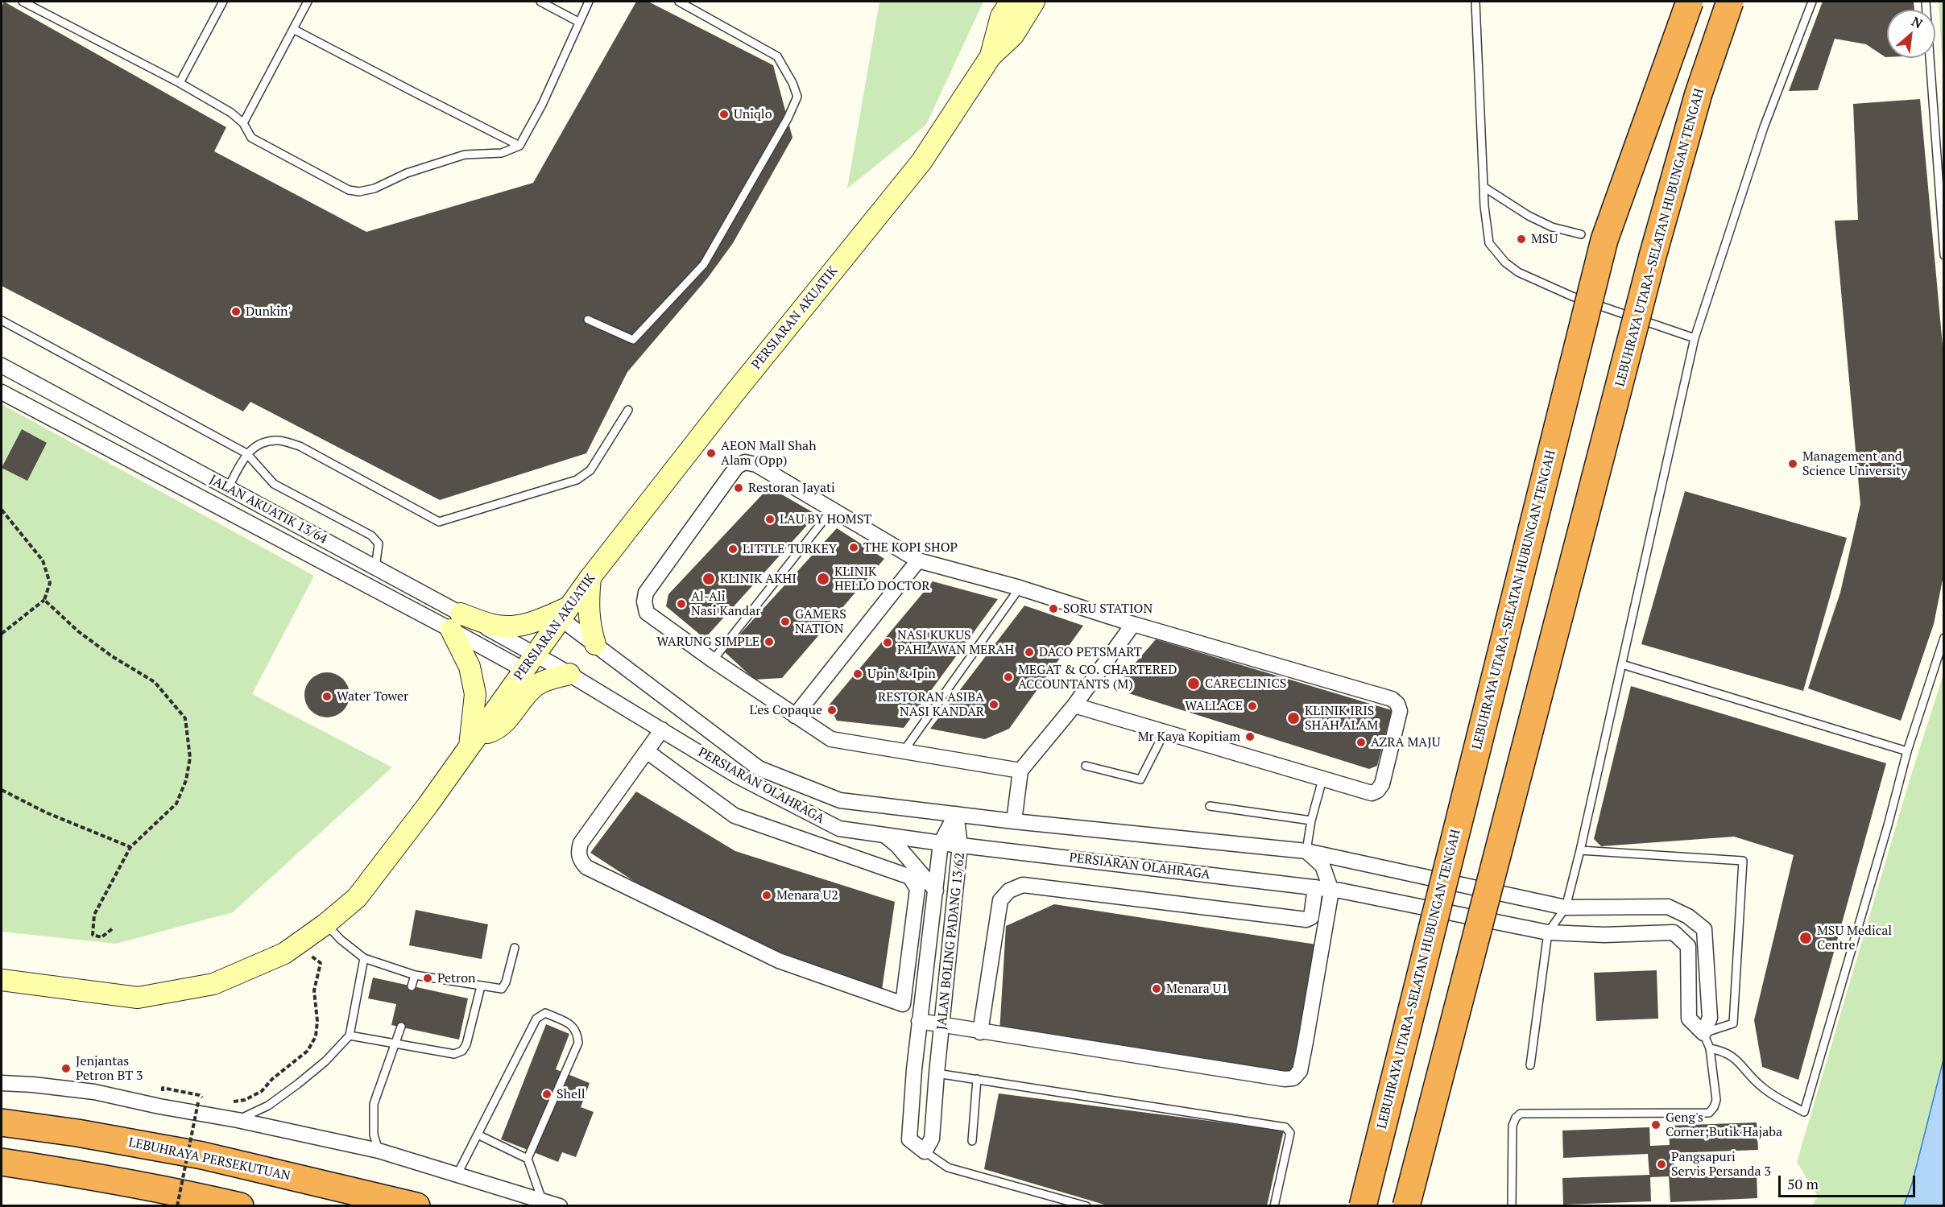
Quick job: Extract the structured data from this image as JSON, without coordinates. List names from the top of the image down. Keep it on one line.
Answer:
{"streets":{"highway":["LEBUHRAYA UTARA–SELATAN HUBUNGAN TENGAH","LEBUHRAYA PERSEKUTUAN"],"street":["PERSIARAN AKUATIK","JALAN AKUATIK 13/64","PERSIARAN OLAHRAGA","JALAN BOLING PADANG 13/62"]},"crossings":[["PERSIARAN AKUATIK","JALAN AKUATIK 13/64"],["PERSIARAN AKUATIK","PERSIARAN OLAHRAGA"],["JALAN AKUATIK 13/64","PERSIARAN OLAHRAGA"],["PERSIARAN OLAHRAGA","JALAN BOLING PADANG 13/62"]],"places":["Uniqlo","MSU","Dunkin'","AEON Mall Shah Alam (Opp)","Management and Science University","Restoran Jayati","LAU BY HOMST","THE KOPI SHOP","LITTLE TURKEY","KLINIK AKHI","KLINIK HELLO DOCTOR","Al-Ali Nasi Kandar","SORU STATION","GAMERS NATION","WARUNG SIMPLE","NASI KUKUS PAHLAWAN MERAH","DACO PETSMART","Upin & Ipin","MEGAT & CO. CHARTERED ACCOUNTANTS (M)","CARECLINICS","Water Tower","RESTORAN ASIBA NASI KANDAR","WALLACE","L'es Copaque","KLINIK IRIS SHAH ALAM","Mr Kaya Kopitiam","AZRA MAJU","Menara U2","MSU Medical Centre","Petron","Menara U1","Jenjantas Petron BT 3","Shell","Geng's Corner;Butik Hajaba","Pangsapuri Servis Persanda 3"],"scale_bar":"50 m","north":"top right"}
